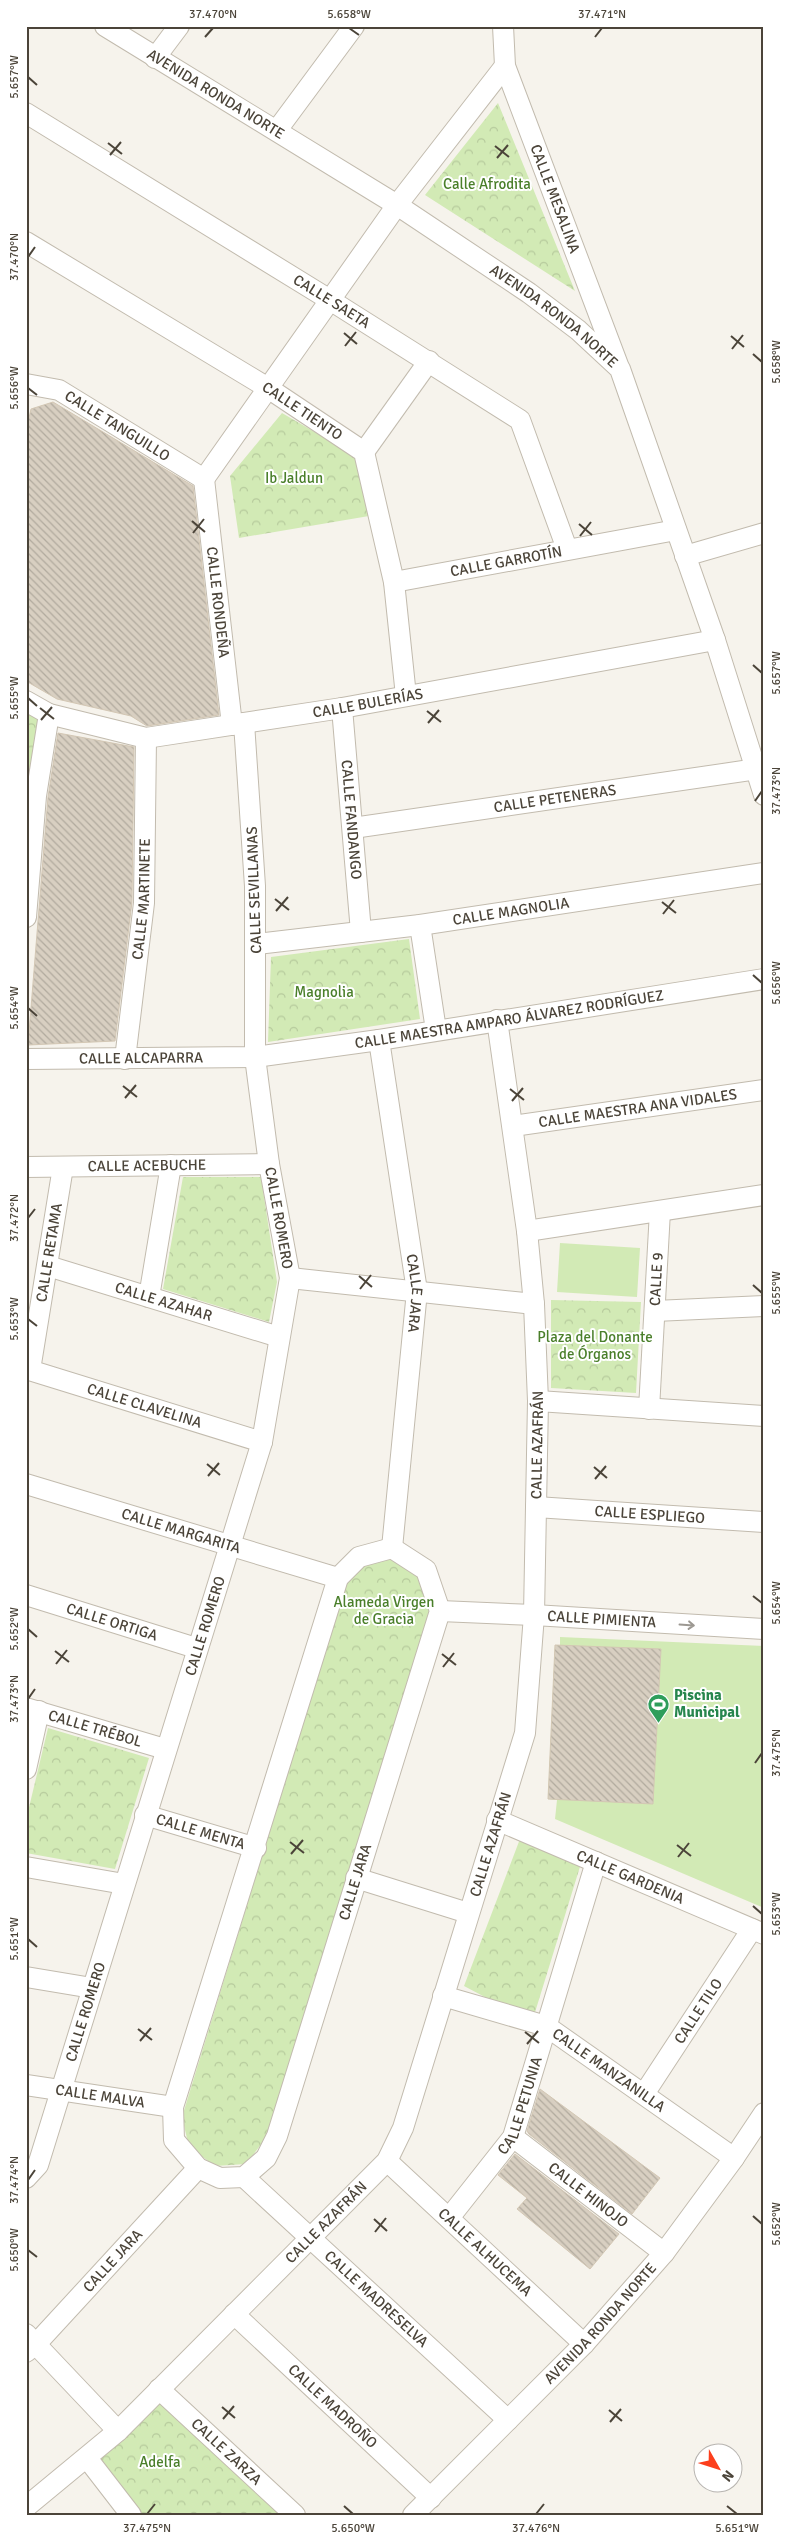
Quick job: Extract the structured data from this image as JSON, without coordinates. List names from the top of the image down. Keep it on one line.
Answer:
{"streets":{"street":["AVENIDA RONDA NORTE","CALLE MESALINA","CALLE SAETA","CALLE TIENTO","CALLE TANGUILLO","CALLE GARROTÍN","CALLE RONDEÑA","CALLE BULERÍAS","CALLE PETENERAS","CALLE FANDANGO","CALLE SEVILLANAS","CALLE MARTINETE","CALLE MAGNOLIA","CALLE MAESTRA AMPARO ÁLVAREZ RODRÍGUEZ","CALLE ALCAPARRA","CALLE MAESTRA ANA VIDALES","CALLE ACEBUCHE","CALLE ROMERO","CALLE RETAMA","CALLE 9","CALLE JARA","CALLE AZAHAR","CALLE CLAVELINA","CALLE AZAFRÁN","CALLE ESPLIEGO","CALLE MARGARITA","CALLE PIMIENTA","CALLE ORTIGA","CALLE TRÉBOL","CALLE MENTA","CALLE GARDENIA","CALLE TILO","CALLE MANZANILLA","CALLE MALVA","CALLE PETUNIA","CALLE HINOJO","CALLE ALHUCEMA","CALLE MADRESELVA","CALLE MADROÑO","CALLE ZARZA"]},"crossings":[["AVENIDA RONDA NORTE","CALLE MESALINA"],["AVENIDA RONDA NORTE","CALLE GARROTÍN"],["AVENIDA RONDA NORTE","CALLE BULERÍAS"],["AVENIDA RONDA NORTE","CALLE PETENERAS"],["AVENIDA RONDA NORTE","CALLE MANZANILLA"],["AVENIDA RONDA NORTE","CALLE HINOJO"],["AVENIDA RONDA NORTE","CALLE ALHUCEMA"],["AVENIDA RONDA NORTE","CALLE MADRESELVA"],["AVENIDA RONDA NORTE","CALLE MADROÑO"],["CALLE SAETA","CALLE GARROTÍN"],["CALLE TANGUILLO","CALLE RONDEÑA"],["CALLE RONDEÑA","CALLE BULERÍAS"],["CALLE RONDEÑA","CALLE SEVILLANAS"],["CALLE BULERÍAS","CALLE FANDANGO"],["CALLE BULERÍAS","CALLE SEVILLANAS"],["CALLE BULERÍAS","CALLE MARTINETE"],["CALLE PETENERAS","CALLE FANDANGO"],["CALLE FANDANGO","CALLE MAGNOLIA"],["CALLE SEVILLANAS","CALLE MAGNOLIA"],["CALLE SEVILLANAS","CALLE MAESTRA AMPARO ÁLVAREZ RODRÍGUEZ"],["CALLE SEVILLANAS","CALLE ALCAPARRA"],["CALLE SEVILLANAS","CALLE ROMERO"],["CALLE MARTINETE","CALLE ALCAPARRA"],["CALLE MAESTRA AMPARO ÁLVAREZ RODRÍGUEZ","CALLE ALCAPARRA"],["CALLE MAESTRA AMPARO ÁLVAREZ RODRÍGUEZ","CALLE ROMERO"],["CALLE MAESTRA AMPARO ÁLVAREZ RODRÍGUEZ","CALLE JARA"],["CALLE MAESTRA AMPARO ÁLVAREZ RODRÍGUEZ","CALLE AZAFRÁN"],["CALLE ALCAPARRA","CALLE ROMERO"],["CALLE MAESTRA ANA VIDALES","CALLE AZAFRÁN"],["CALLE ACEBUCHE","CALLE ROMERO"],["CALLE ACEBUCHE","CALLE RETAMA"],["CALLE ROMERO","CALLE AZAHAR"],["CALLE ROMERO","CALLE CLAVELINA"],["CALLE ROMERO","CALLE MARGARITA"],["CALLE ROMERO","CALLE ORTIGA"],["CALLE ROMERO","CALLE TRÉBOL"],["CALLE ROMERO","CALLE MENTA"],["CALLE ROMERO","CALLE MALVA"],["CALLE RETAMA","CALLE AZAHAR"],["CALLE RETAMA","CALLE CLAVELINA"],["CALLE JARA","CALLE PIMIENTA"],["CALLE JARA","CALLE MADRESELVA"],["CALLE AZAFRÁN","CALLE ESPLIEGO"],["CALLE AZAFRÁN","CALLE PIMIENTA"],["CALLE AZAFRÁN","CALLE GARDENIA"],["CALLE AZAFRÁN","CALLE MANZANILLA"],["CALLE AZAFRÁN","CALLE ALHUCEMA"],["CALLE AZAFRÁN","CALLE MADRESELVA"],["CALLE AZAFRÁN","CALLE MADROÑO"],["CALLE AZAFRÁN","CALLE ZARZA"],["CALLE GARDENIA","CALLE TILO"],["CALLE GARDENIA","CALLE PETUNIA"],["CALLE TILO","CALLE MANZANILLA"],["CALLE MANZANILLA","CALLE PETUNIA"],["CALLE PETUNIA","CALLE HINOJO"],["CALLE PETUNIA","CALLE ALHUCEMA"]],"one_way":["CALLE PIMIENTA"],"parks":["Calle Afrodita","Ib Jaldun","Magnolia","Plaza del Donante de Órganos","Alameda Virgen de Gracia","Adelfa"],"places":{"sports":["Piscina Municipal"]},"north":"bottom right","coordinates":["37.470°N","5.658°W","37.471°N","5.657°W","5.656°W","5.655°W","37.473°N","5.654°W","37.472°N","5.653°W","5.652°W","37.475°N","5.651°W","37.474°N","5.650°W","37.476°N"]}
